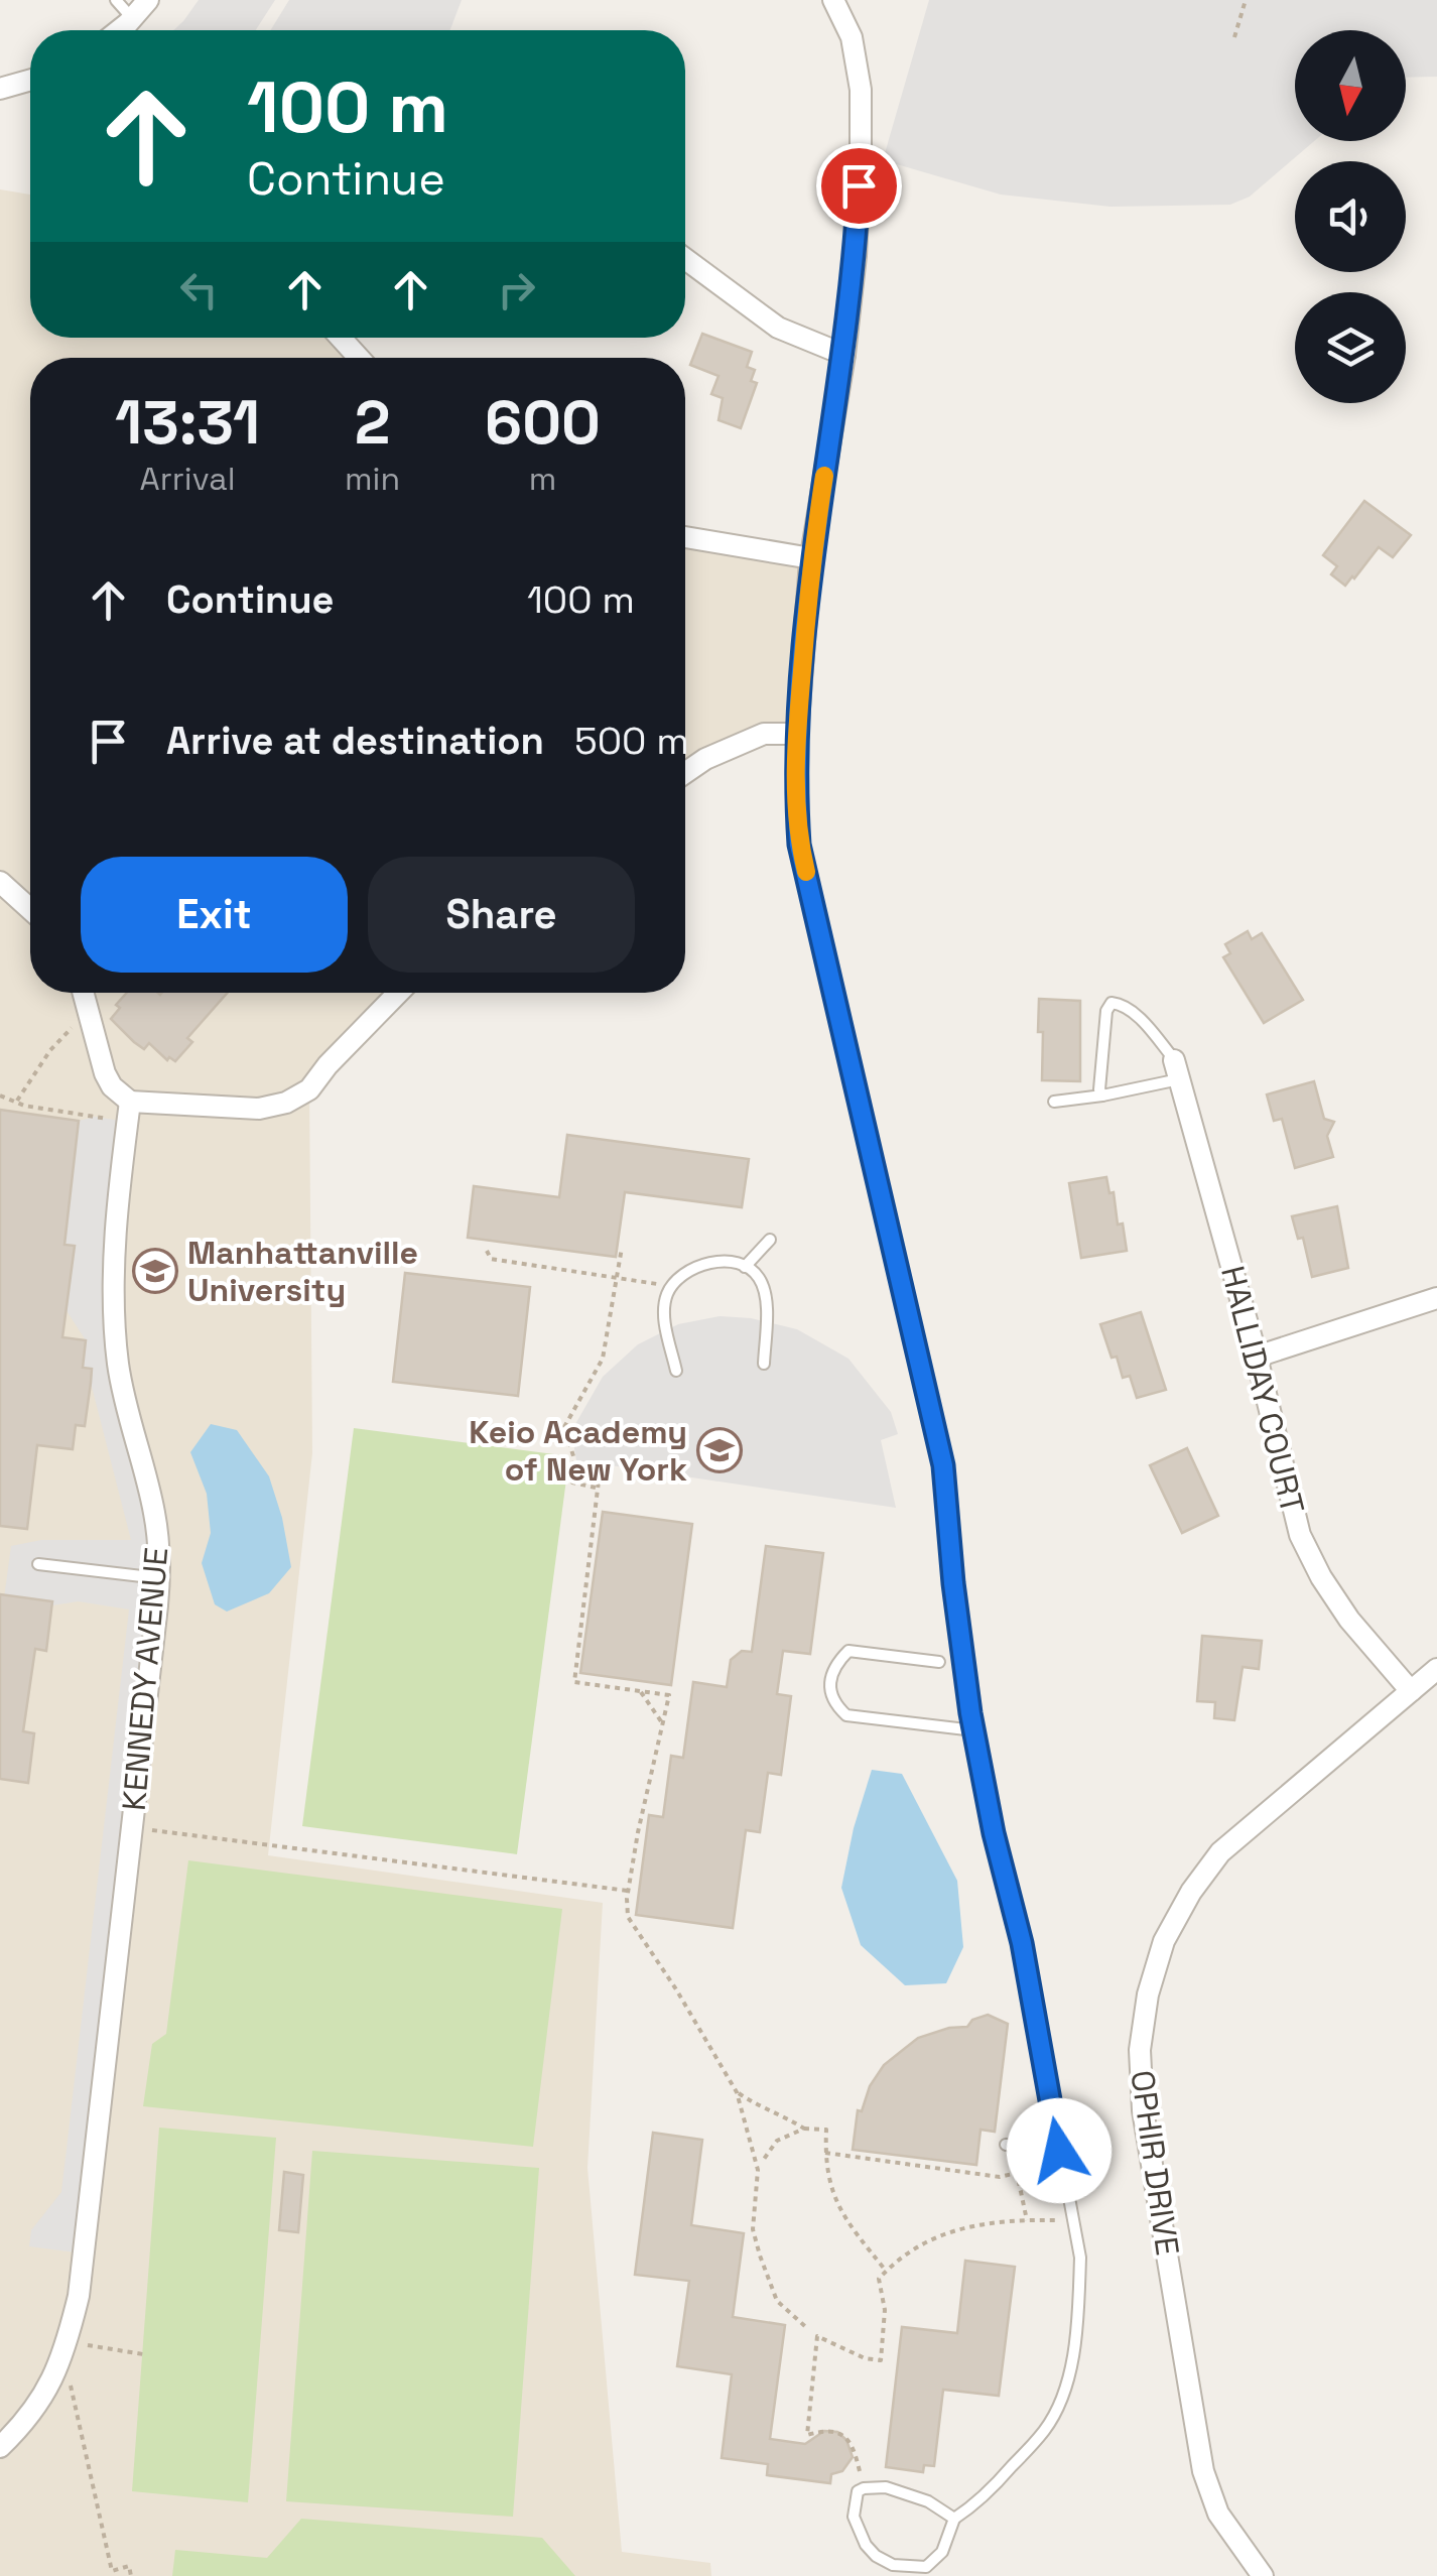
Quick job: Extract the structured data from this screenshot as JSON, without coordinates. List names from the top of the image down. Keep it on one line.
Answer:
{"streets":{"street":["HALLIDAY COURT","KENNEDY AVENUE","OPHIR DRIVE"]},"crossings":[["HALLIDAY COURT","OPHIR DRIVE"]],"places":{"school or university":["Manhattanville University","Keio Academy of New York"]},"north":"bottom","page":{"turn":["100 m","Continue"],"eta":["13:31","Arrival","2","min","600","m"],"list":[{"name":"Continue","value":"100 m"},{"name":"Arrive at destination","value":"500 m"}],"buttons":["Exit","Share"]}}
